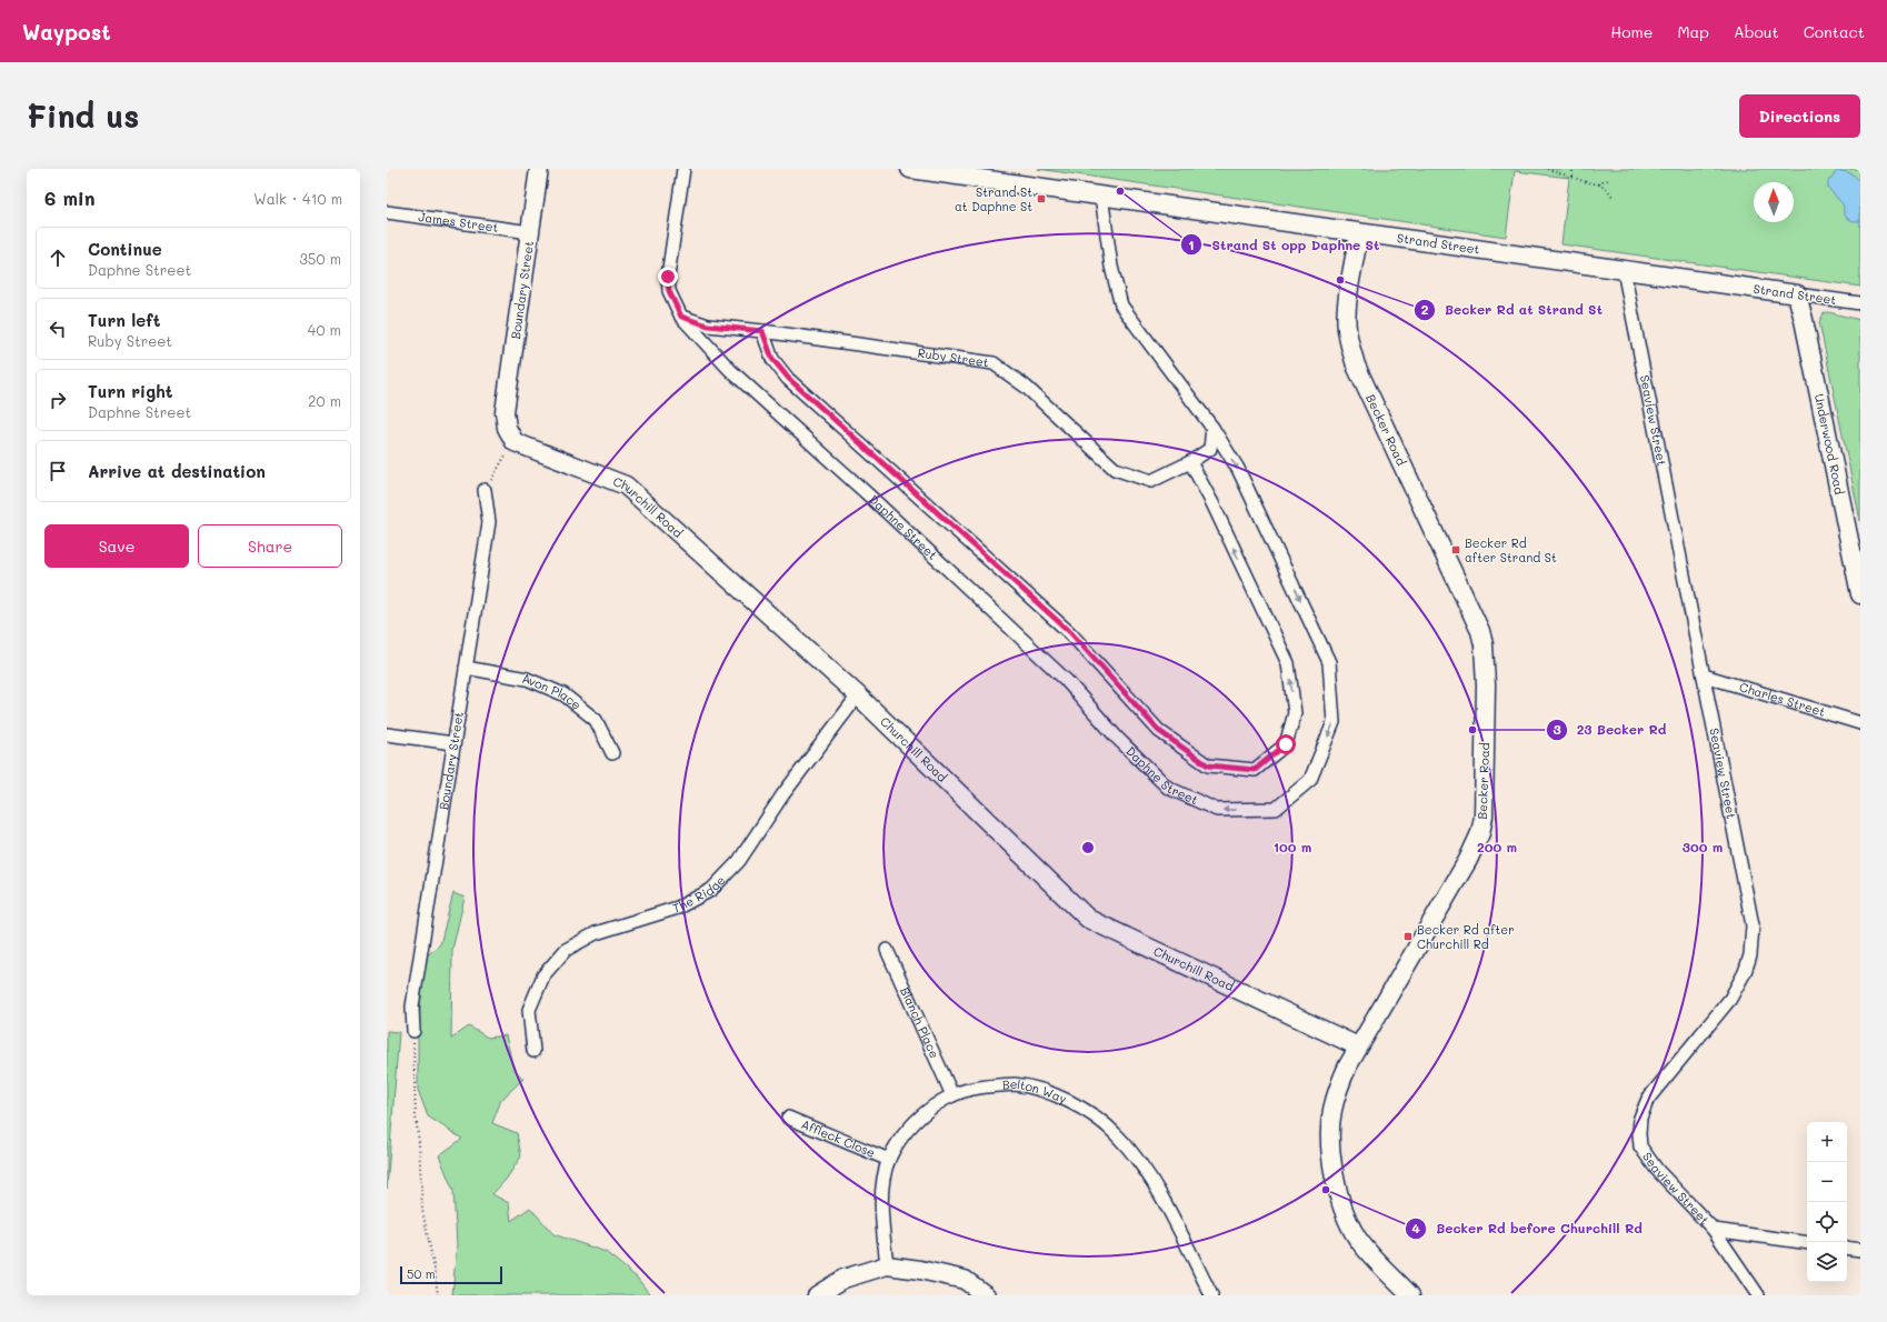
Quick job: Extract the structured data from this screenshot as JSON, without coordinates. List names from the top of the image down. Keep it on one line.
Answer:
{"streets":{"street":["James Street","Strand Street","Boundary Street","Ruby Street","Seaview Street","Becker Road","Underwood Road","Churchill Road","Daphne Street","Avon Place","Charles Street","The Ridge","Blanch Place","Belton Way","Affleck Close"]},"crossings":[["James Street","Boundary Street"],["Strand Street","Seaview Street"],["Strand Street","Becker Road"],["Strand Street","Underwood Road"],["Strand Street","Daphne Street"],["Boundary Street","Churchill Road"],["Boundary Street","Avon Place"],["Ruby Street","Daphne Street"],["Seaview Street","Charles Street"],["Becker Road","Churchill Road"],["Churchill Road","The Ridge"],["Blanch Place","Belton Way"],["Belton Way","Affleck Close"]],"places":{"other":["Strand St opp Daphne St","Becker Rd at Strand St","23 Becker Rd","Becker Rd before Churchill Rd"],"transit":["Strand St at Daphne St","Becker Rd after Strand St","Becker Rd after Churchill Rd"]},"scale_bar":"50 m","north":"top","page":{"header":"Waypost","nav":["Home","Map","About","Contact"],"buttons":["Directions",["Save","Share"]],"title":"Find us","heading":["6 min","Walk · 410 m"],"list":[["Continue","Daphne Street","350 m"],["Turn left","Ruby Street","40 m"],["Turn right","Daphne Street","20 m"],"Arrive at destination"],"map_buttons":["+","−"],"scale":"50 m"},"rings":["100 m","200 m","300 m"]}
